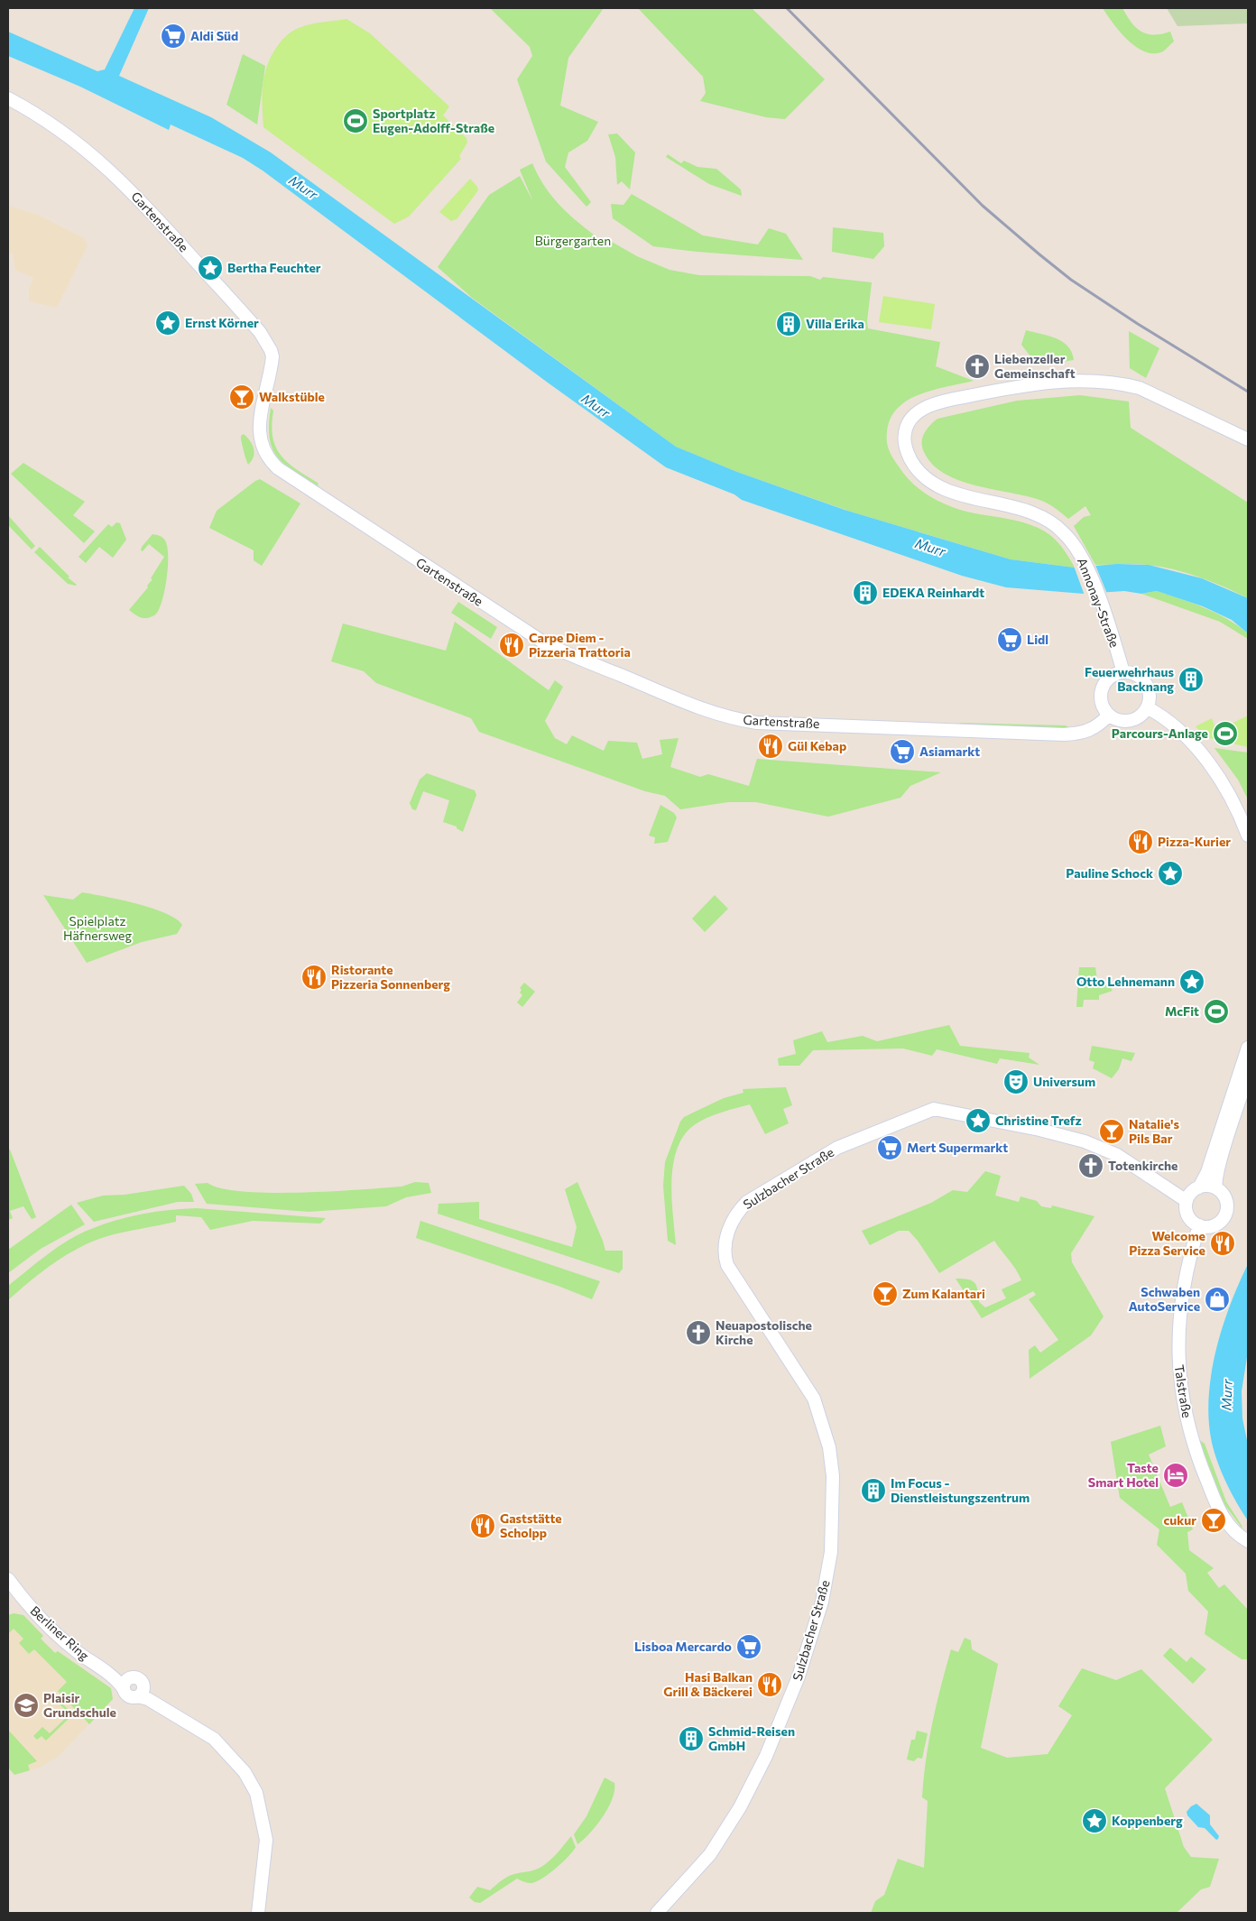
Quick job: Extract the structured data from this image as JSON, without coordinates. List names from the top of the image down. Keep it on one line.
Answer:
{"streets":{"street":["Gartenstraße","Annonay-Straße","Sulzbacher Straße","Talstraße","Berliner Ring"]},"crossings":[["Gartenstraße","Annonay-Straße"],["Sulzbacher Straße","Talstraße"]],"water":["Murr"],"parks":["Bürgergarten","Spielplatz Häfnersweg"],"places":{"supermarket":["Aldi Süd","Lidl","Asiamarkt","Mert Supermarkt","Lisboa Mercardo"],"sports":["Sportplatz Eugen-Adolff-Straße","Parcours-Anlage","McFit"],"place":["Bertha Feuchter","Ernst Körner","Pauline Schock","Otto Lehnemann","Christine Trefz","Koppenberg"],"building":["Villa Erika","EDEKA Reinhardt","Feuerwehrhaus Backnang","Im Focus - Dienstleistungszentrum","Schmid-Reisen GmbH"],"church":["Liebenzeller Gemeinschaft","Totenkirche","Neuapostolische Kirche"],"bar":["Walkstüble","Natalie's Pils Bar","Zum Kalantari","cukur"],"restaurant":["Carpe Diem - Pizzeria Trattoria","Gül Kebap","Pizza-Kurier","Ristorante Pizzeria Sonnenberg","Welcome Pizza Service","Gaststätte Scholpp","Hasi Balkan Grill & Bäckerei"],"theatre":["Universum"],"shop":["Schwaben AutoService"],"hotel":["Taste Smart Hotel"],"school or university":["Plaisir Grundschule"]}}
